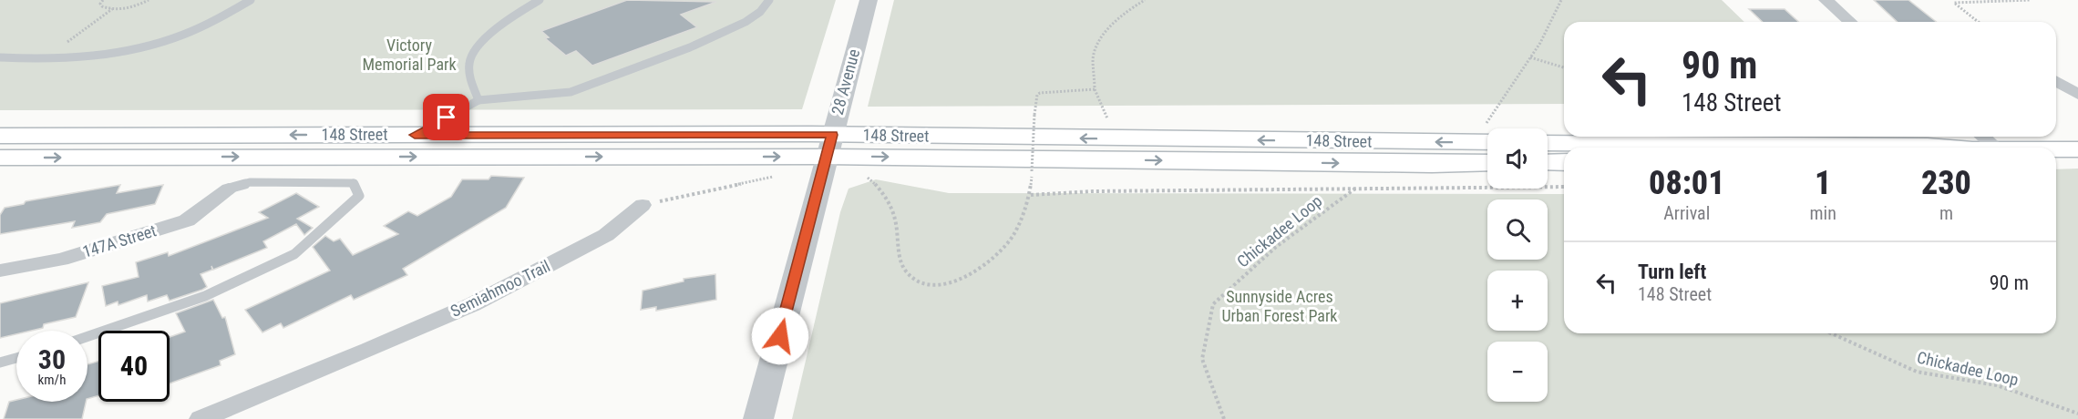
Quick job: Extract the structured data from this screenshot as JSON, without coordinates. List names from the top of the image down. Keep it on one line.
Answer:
{"streets":{"main road":["148 Street"],"street":["28 Avenue","147A Street","Semiahmoo Trail"],"path":["Chickadee Loop"]},"crossings":[["28 Avenue","148 Street"]],"parks":["Victory Memorial Park","Sunnyside Acres Urban Forest Park"],"page":{"turn":["90 m","148 Street"],"map_buttons":["+","−"],"eta":["08:01","Arrival","1","min","230","m"],"list":[{"name":"Turn left","note":"148 Street","value":"90 m"}],"speed":"30 km/h","limit":"40"}}
